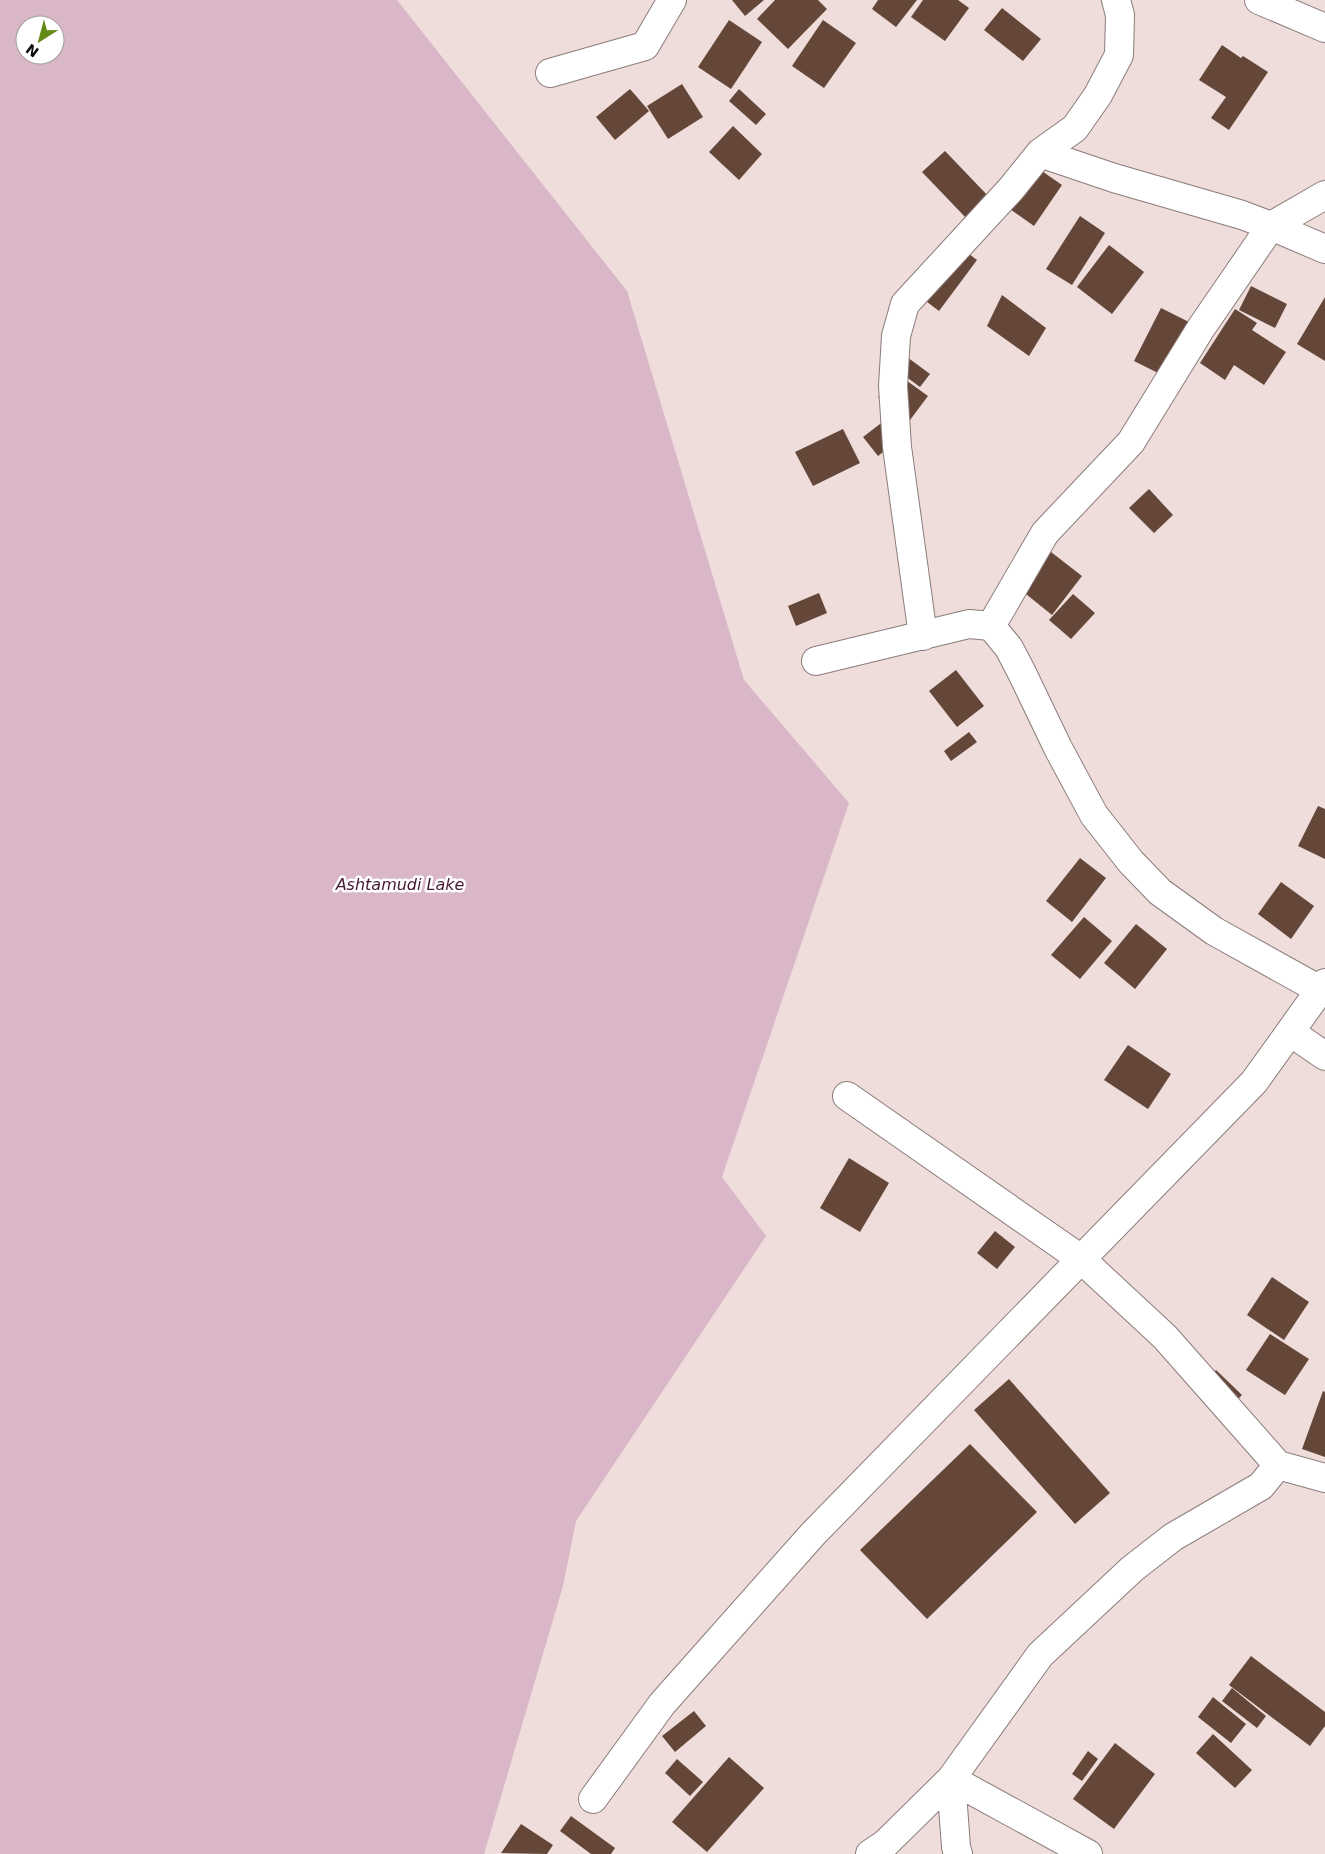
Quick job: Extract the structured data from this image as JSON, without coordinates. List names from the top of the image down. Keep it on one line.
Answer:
{"water":["Ashtamudi Lake"],"north":"bottom left"}
